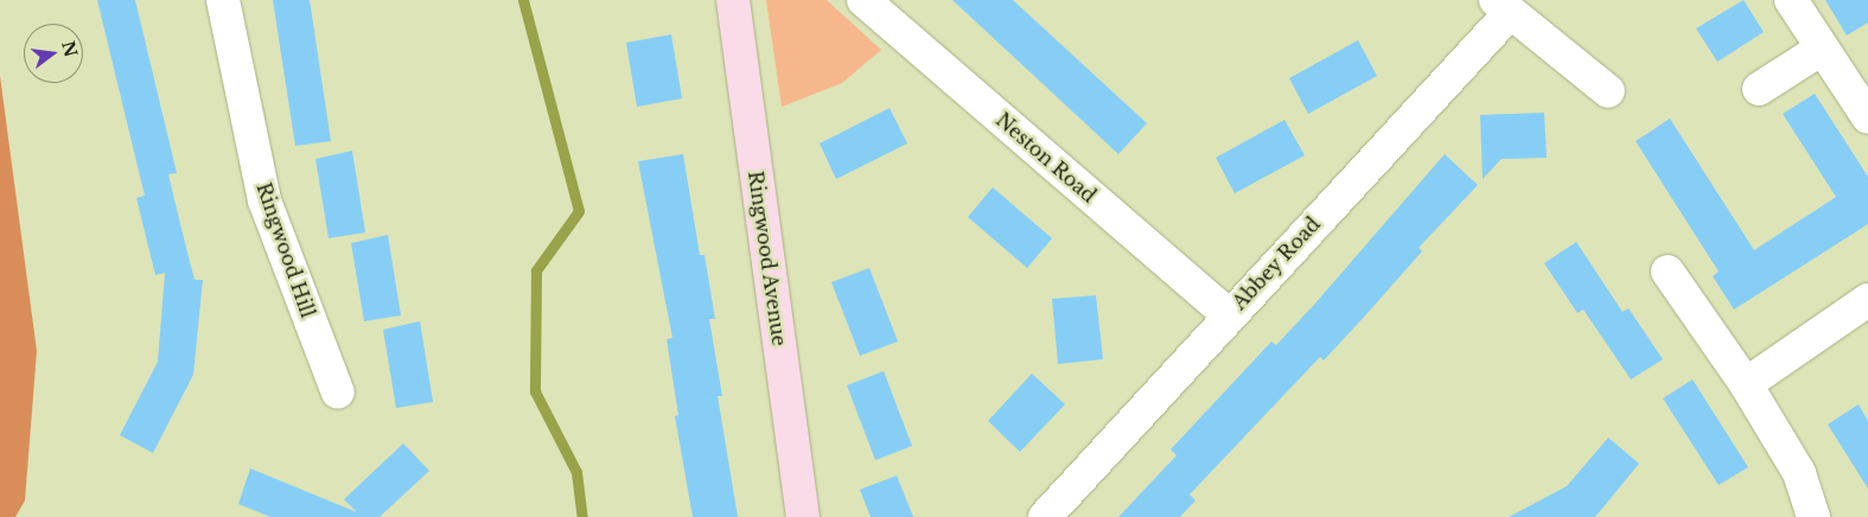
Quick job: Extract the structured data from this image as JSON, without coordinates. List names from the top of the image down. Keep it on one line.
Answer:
{"streets":{"street":["Neston Road","Ringwood Hill","Ringwood Avenue","Abbey Road"]},"crossings":[["Neston Road","Abbey Road"]],"north":"right"}
